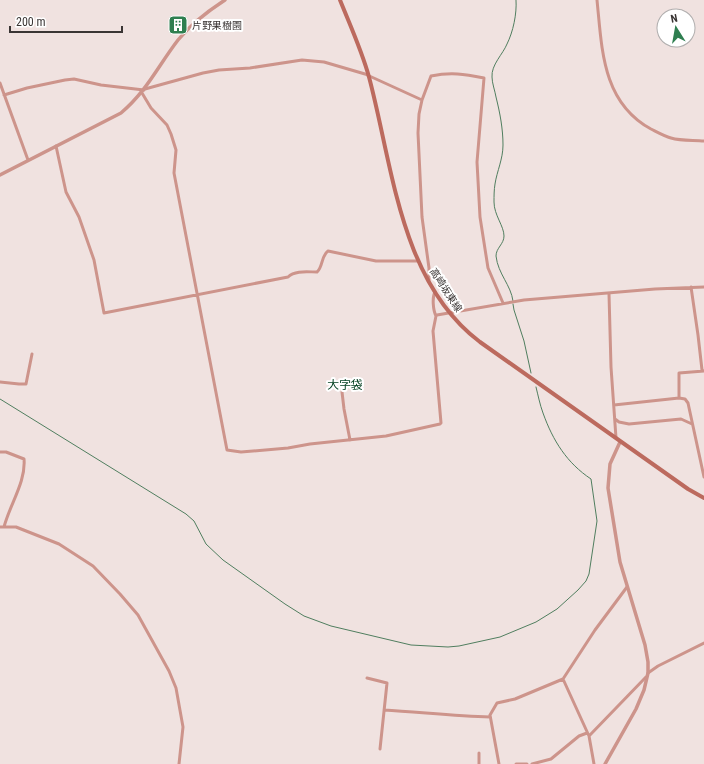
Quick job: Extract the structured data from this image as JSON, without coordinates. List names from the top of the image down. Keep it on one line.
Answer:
{"streets":{"main road":["高崎坂東線"]},"districts":["大字袋"],"places":{"building":["片野果樹園"]},"scale_bar":"200 m","north":"top"}
